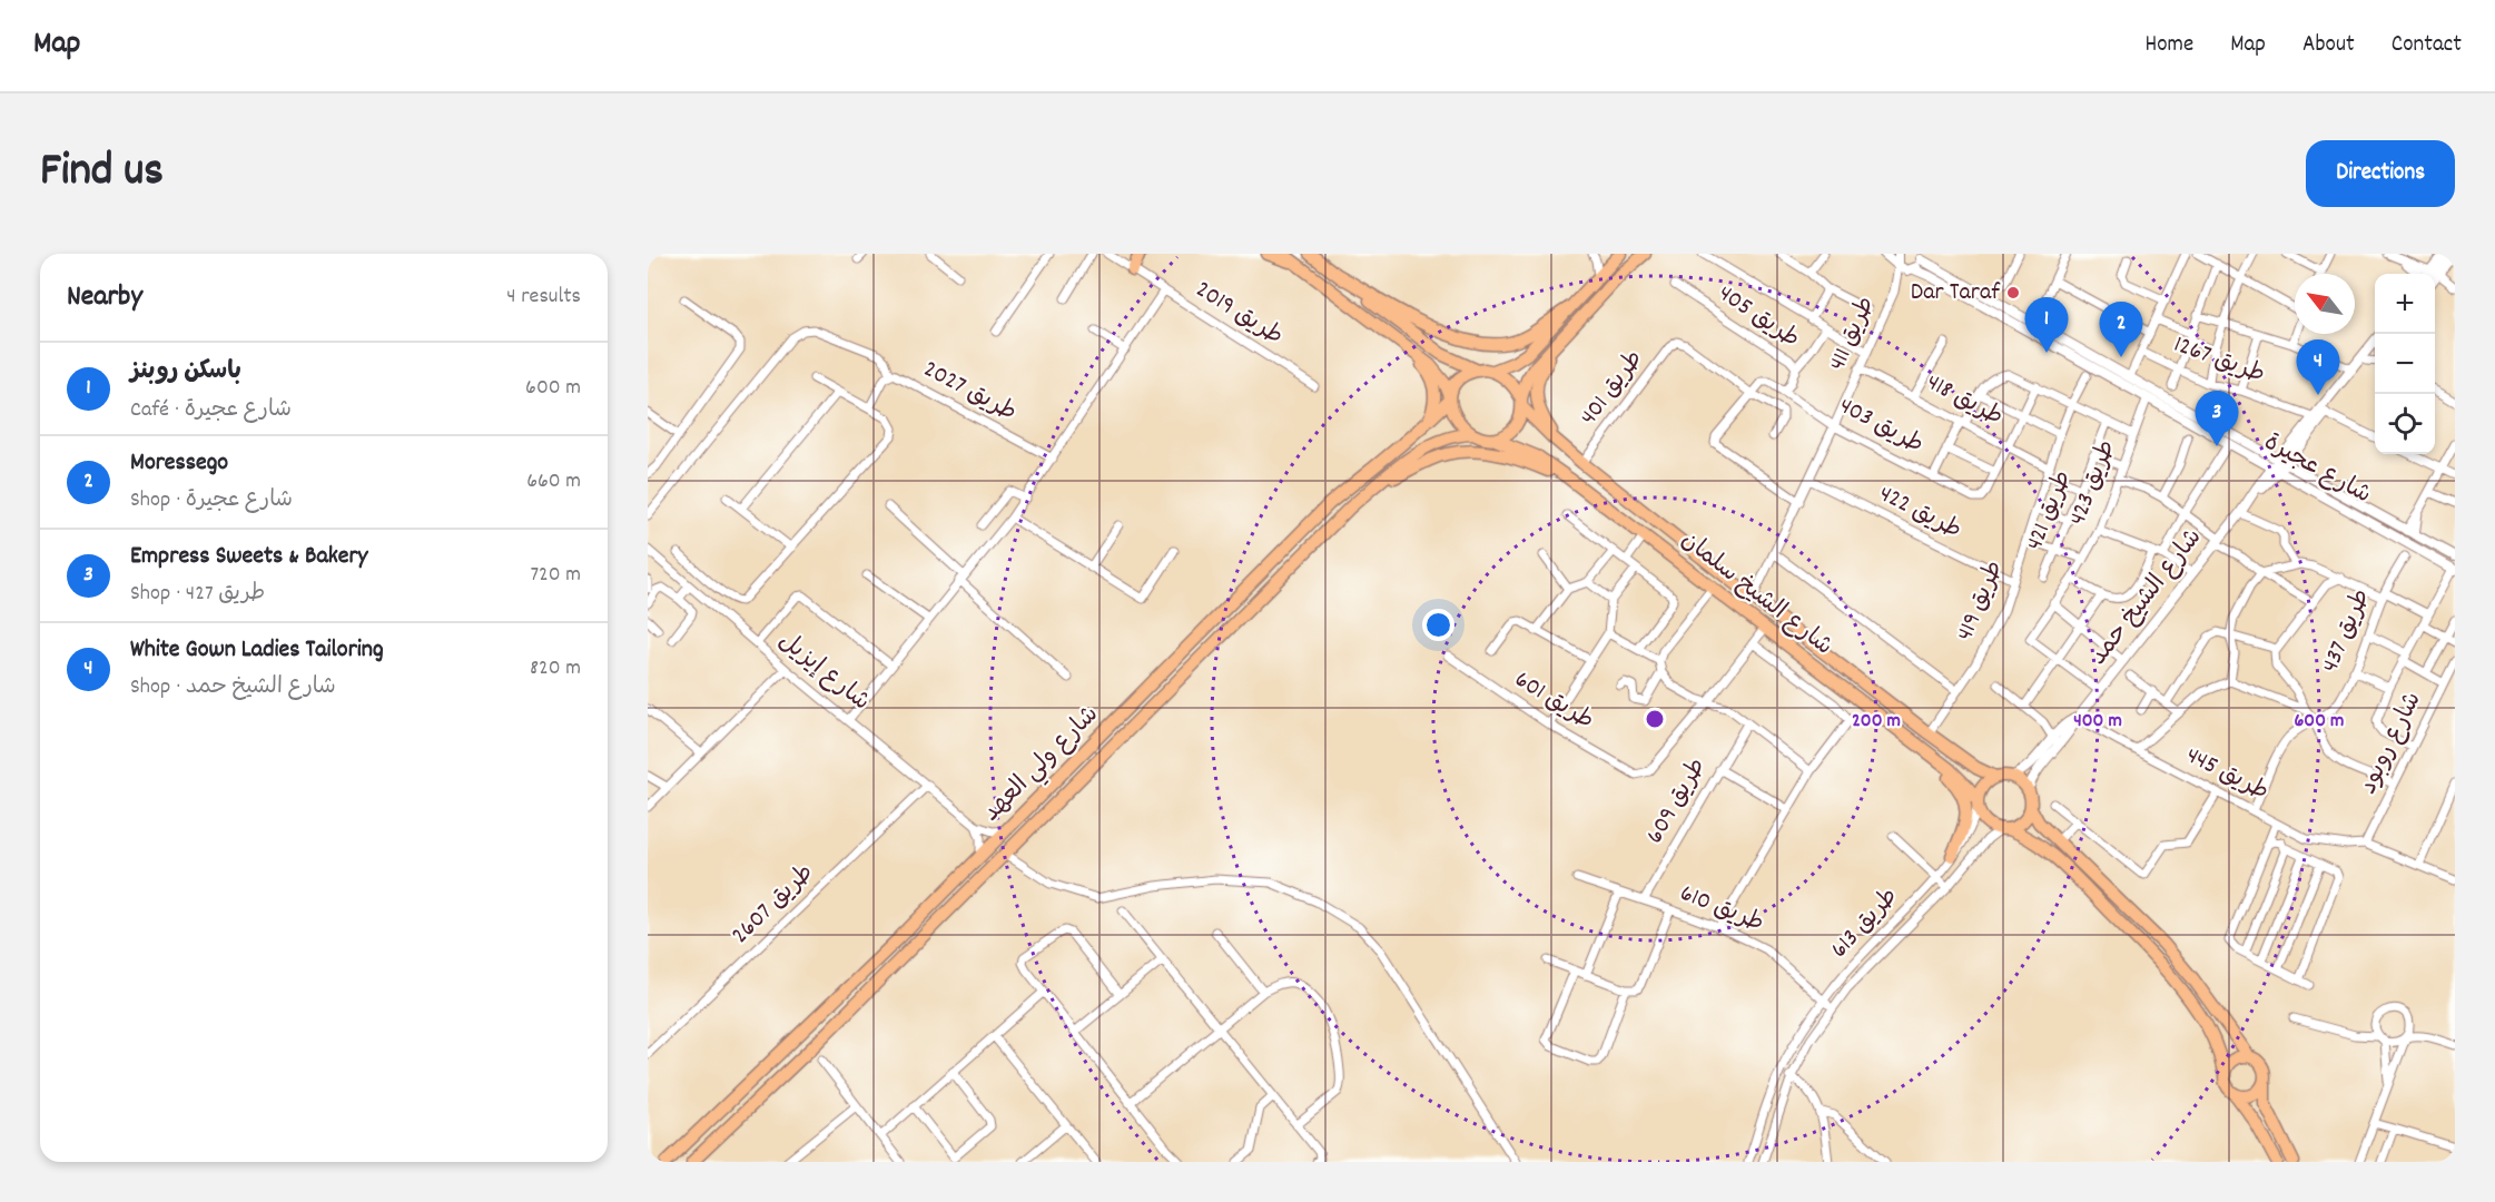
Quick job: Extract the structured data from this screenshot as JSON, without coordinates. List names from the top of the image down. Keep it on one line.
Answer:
{"streets":{"main road":["شارع الشيخ سلمان","شارع ولي العهد"],"street":["طريق 2019","طريق 405","طريق 411","طريق 1267","طريق 401","طريق 2027","طريق 418","طريق 403","شارع عجيرة","طريق 423","طريق 421","طريق 422","شارع الشيخ حمد","طريق 419","طريق 437","شارع إيزيل","طريق 601","شارع روبود","طريق 445","طريق 609","طريق 2607","طريق 610","طريق 613"]},"crossings":[["طريق 405","طريق 403"],["طريق 411","طريق 418"],["طريق 411","طريق 403"],["طريق 411","شارع عجيرة"],["طريق 411","طريق 422"],["طريق 411","شارع الشيخ سلمان"],["طريق 1267","شارع الشيخ حمد"],["طريق 401","طريق 403"],["طريق 401","شارع الشيخ سلمان"],["طريق 418","طريق 419"],["شارع عجيرة","طريق 423"],["شارع عجيرة","شارع الشيخ حمد"],["شارع عجيرة","طريق 419"],["شارع عجيرة","طريق 437"],["طريق 422","طريق 419"],["شارع الشيخ سلمان","شارع الشيخ حمد"],["شارع الشيخ سلمان","طريق 419"],["شارع الشيخ سلمان","شارع ولي العهد"],["شارع الشيخ سلمان","طريق 613"],["شارع الشيخ حمد","طريق 445"],["شارع الشيخ حمد","طريق 613"],["طريق 437","طريق 445"],["شارع إيزيل","طريق 2607"],["شارع روبود","طريق 445"],["طريق 609","طريق 610"],["طريق 610","طريق 613"]],"places":["Dar Taraf"],"north":"top left","page":{"header":"Map","nav":["Home","Map","About","Contact"],"title":"Find us","buttons":"Directions","heading":["Nearby","4 results"],"map_buttons":["+","−"],"pins":["1","2","4","3"],"list":[{"mark":"1","name":"باسكن روبنز","note":"Café · شارع عجيرة","value":"600 m"},{"mark":"2","name":"Moressego","note":"Shop · شارع عجيرة","value":"660 m"},{"mark":"3","name":"Empress Sweets & Bakery","note":"Shop · طريق 427","value":"720 m"},{"mark":"4","name":"White Gown Ladies Tailoring","note":"Shop · شارع الشيخ حمد","value":"820 m"}]},"rings":["200 m","400 m","600 m"]}
